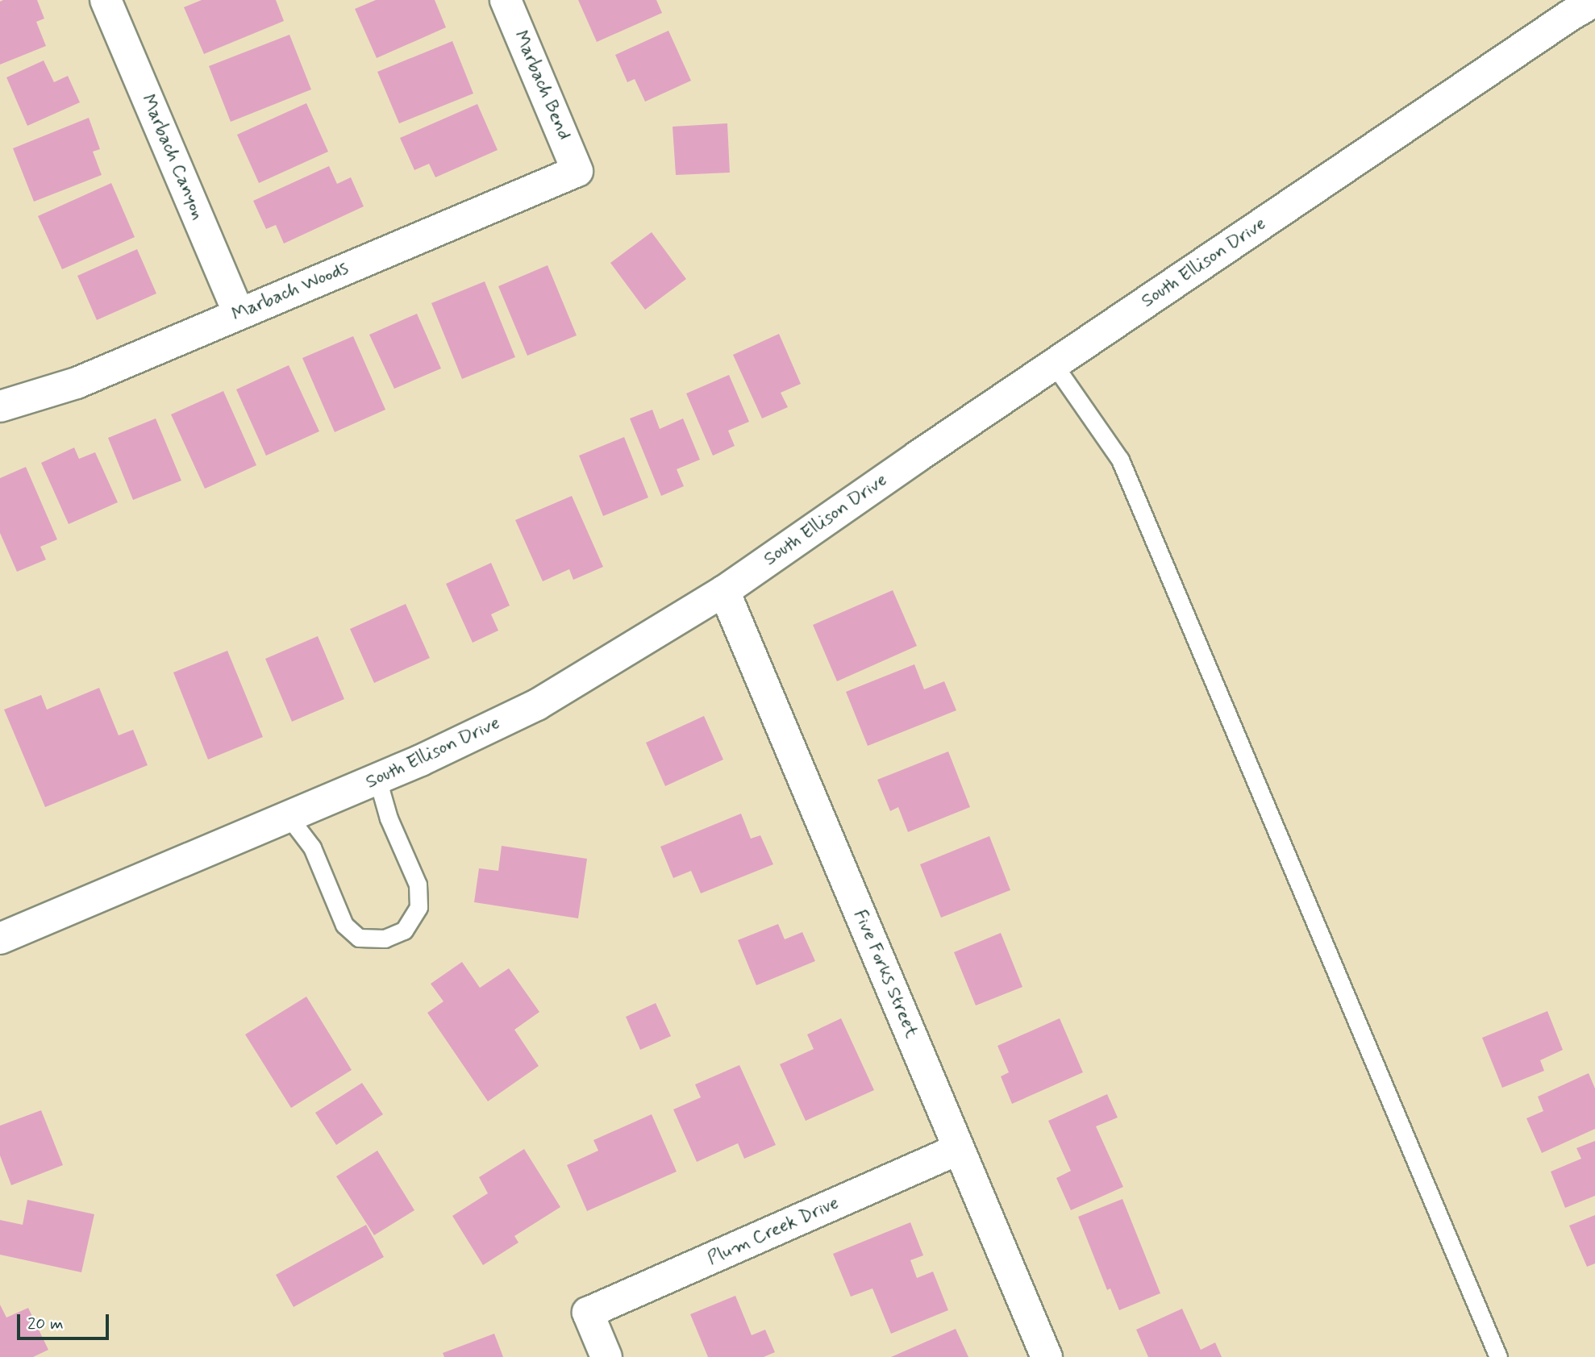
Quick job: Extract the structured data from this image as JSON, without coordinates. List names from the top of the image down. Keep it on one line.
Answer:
{"streets":{"street":["Marbach Bend","Marbach Canyon","South Ellison Drive","Marbach Woods","Five Forks Street","Plum Creek Drive"]},"crossings":[["Marbach Bend","Marbach Woods"],["Marbach Canyon","Marbach Woods"],["South Ellison Drive","Five Forks Street"],["Five Forks Street","Plum Creek Drive"]],"scale_bar":"20 m"}
